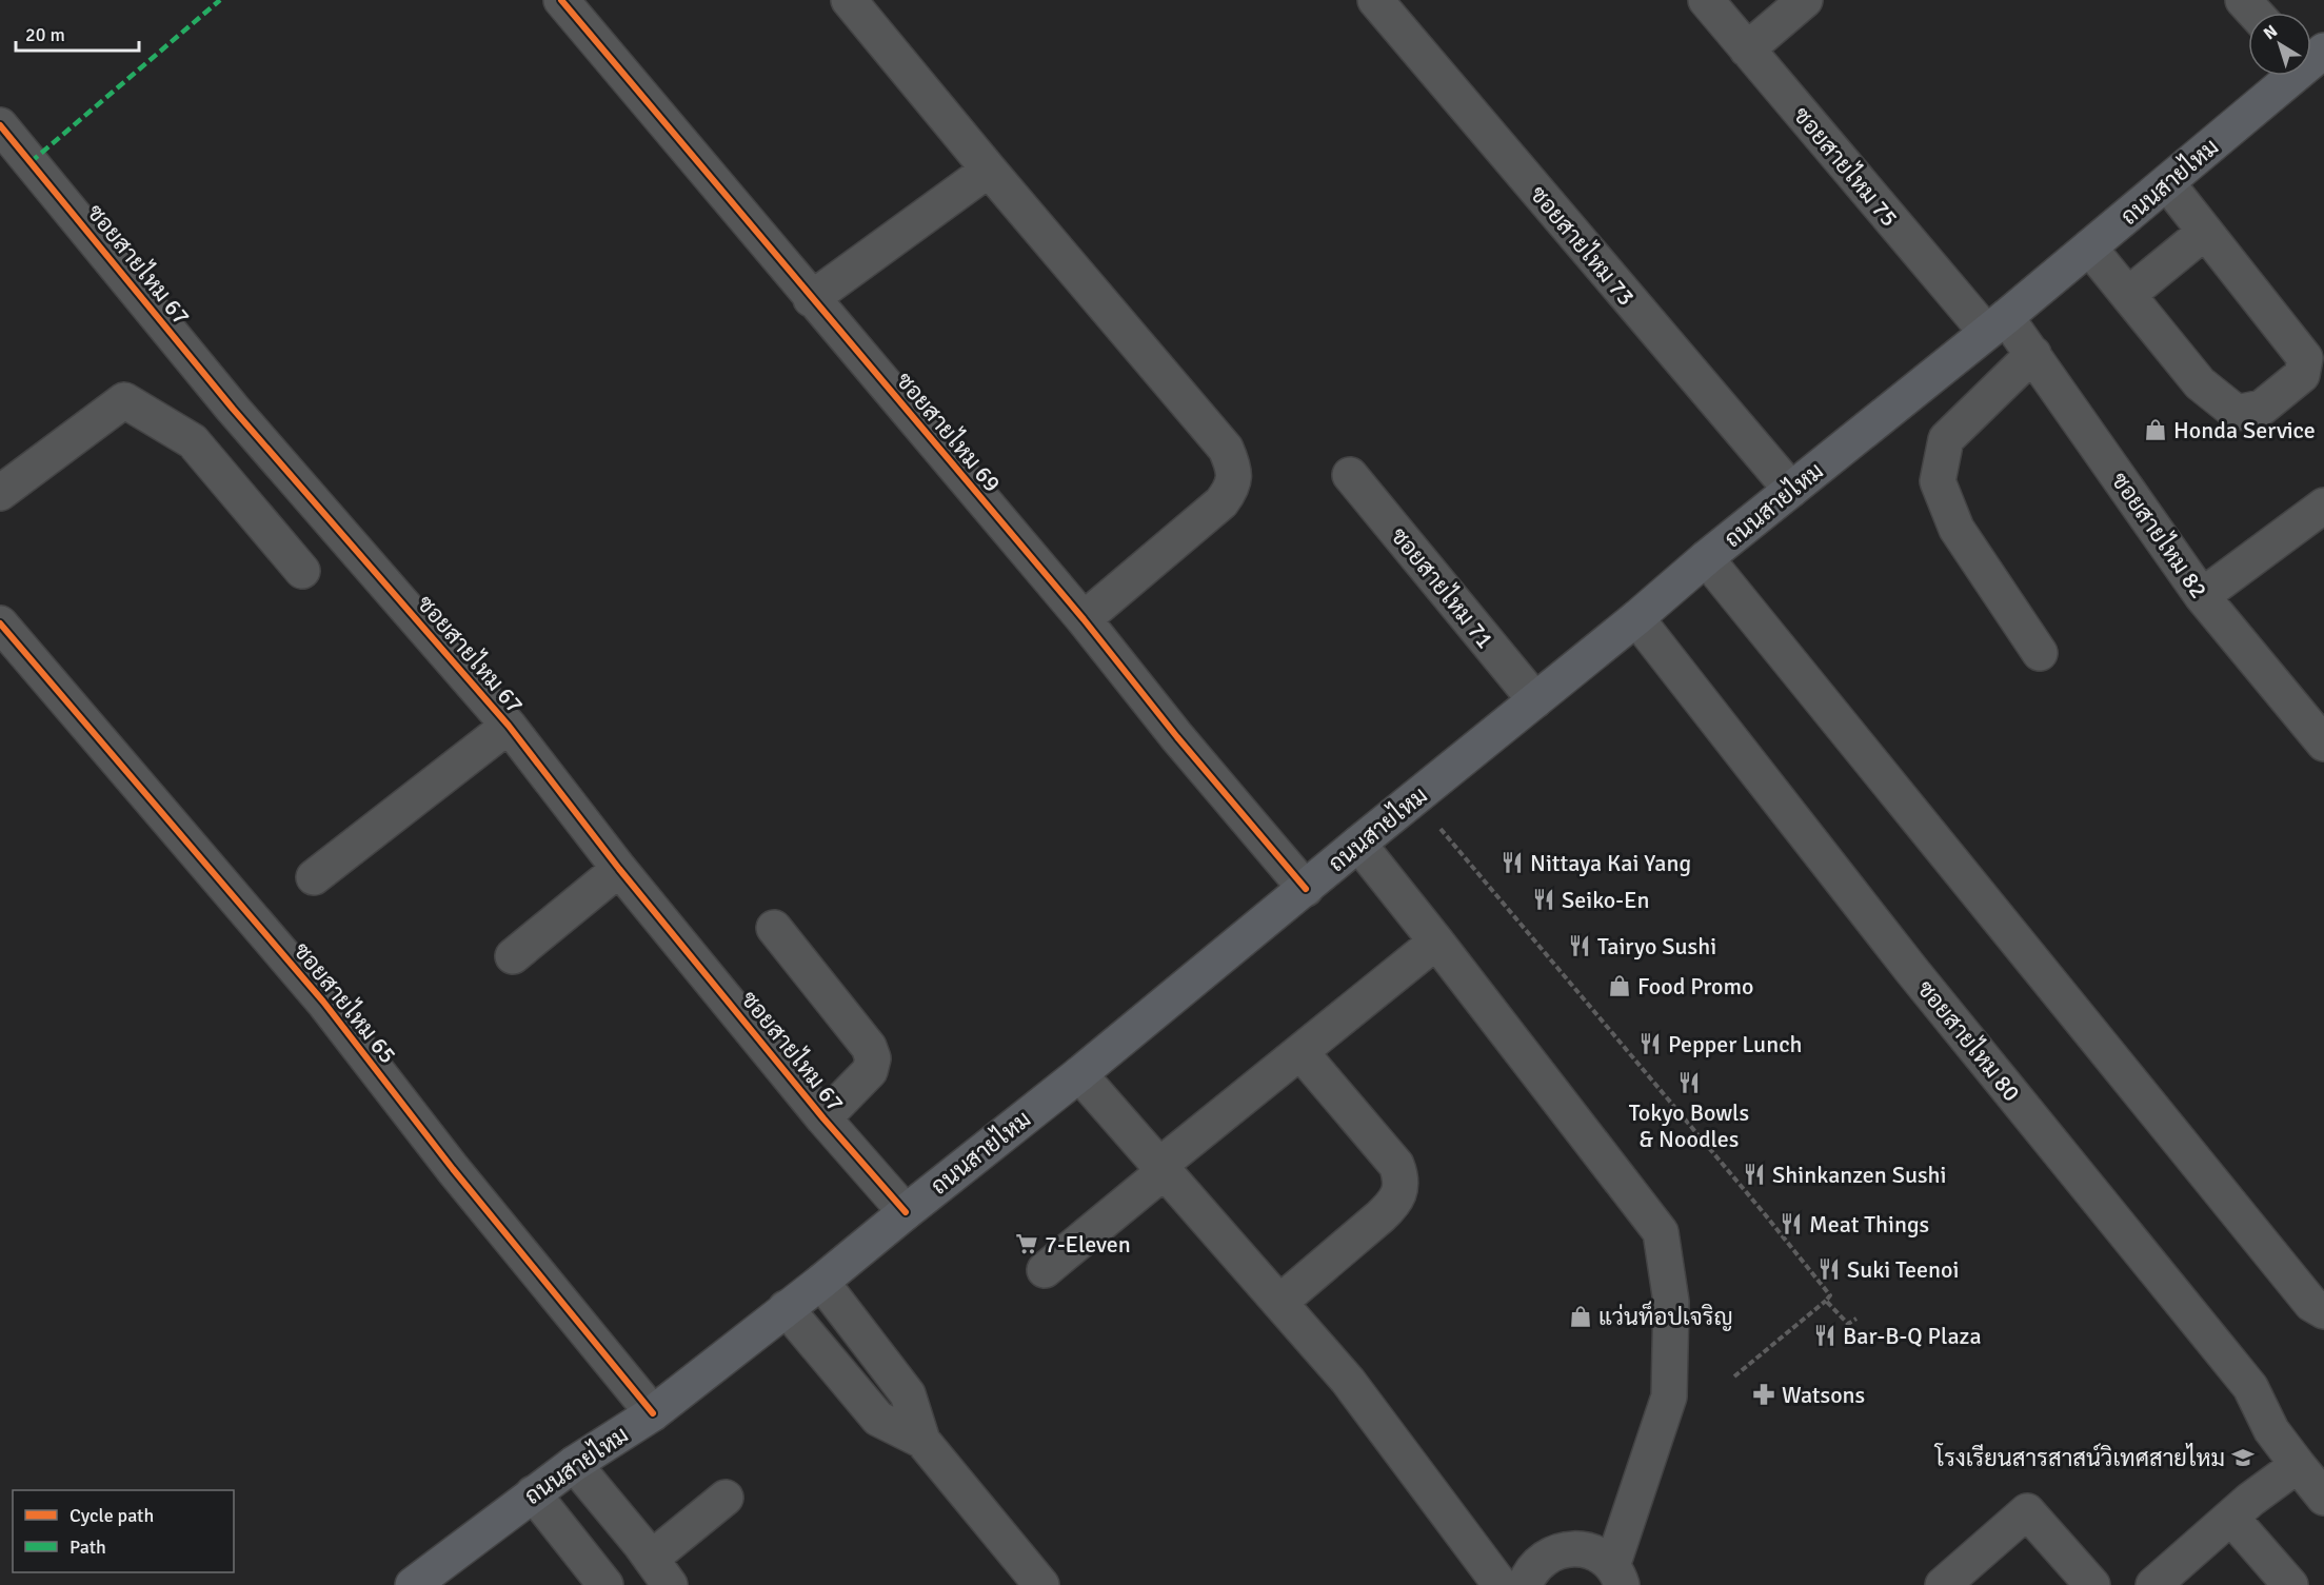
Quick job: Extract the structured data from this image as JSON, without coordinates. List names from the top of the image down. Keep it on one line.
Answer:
{"streets":{"main road":["ถนนสายไหม"],"street":["ซอยสายไหม 75","ซอยสายไหม 73","ซอยสายไหม 67","ซอยสายไหม 69","ซอยสายไหม 82","ซอยสายไหม 71","ซอยสายไหม 65","ซอยสายไหม 80"]},"crossings":[["ซอยสายไหม 75","ถนนสายไหม"],["ซอยสายไหม 75","ซอยสายไหม 82"],["ถนนสายไหม","ซอยสายไหม 73"],["ถนนสายไหม","ซอยสายไหม 67"],["ถนนสายไหม","ซอยสายไหม 69"],["ถนนสายไหม","ซอยสายไหม 82"],["ถนนสายไหม","ซอยสายไหม 71"],["ถนนสายไหม","ซอยสายไหม 65"],["ถนนสายไหม","ซอยสายไหม 80"]],"places":{"shop":["Honda Service","Food Promo","แว่นท็อปเจริญ"],"restaurant":["Nittaya Kai Yang","Seiko-En","Tairyo Sushi","Pepper Lunch","Tokyo Bowls & Noodles","Shinkanzen Sushi","Meat Things","Suki Teenoi","Bar-B-Q Plaza"],"supermarket":["7-Eleven"],"pharmacy":["Watsons"],"school or university":["โรงเรียนสารสาสน์วิเทศสายไหม"]},"legend":["Cycle path","Path"],"scale_bar":"20 m","north":"top left"}
